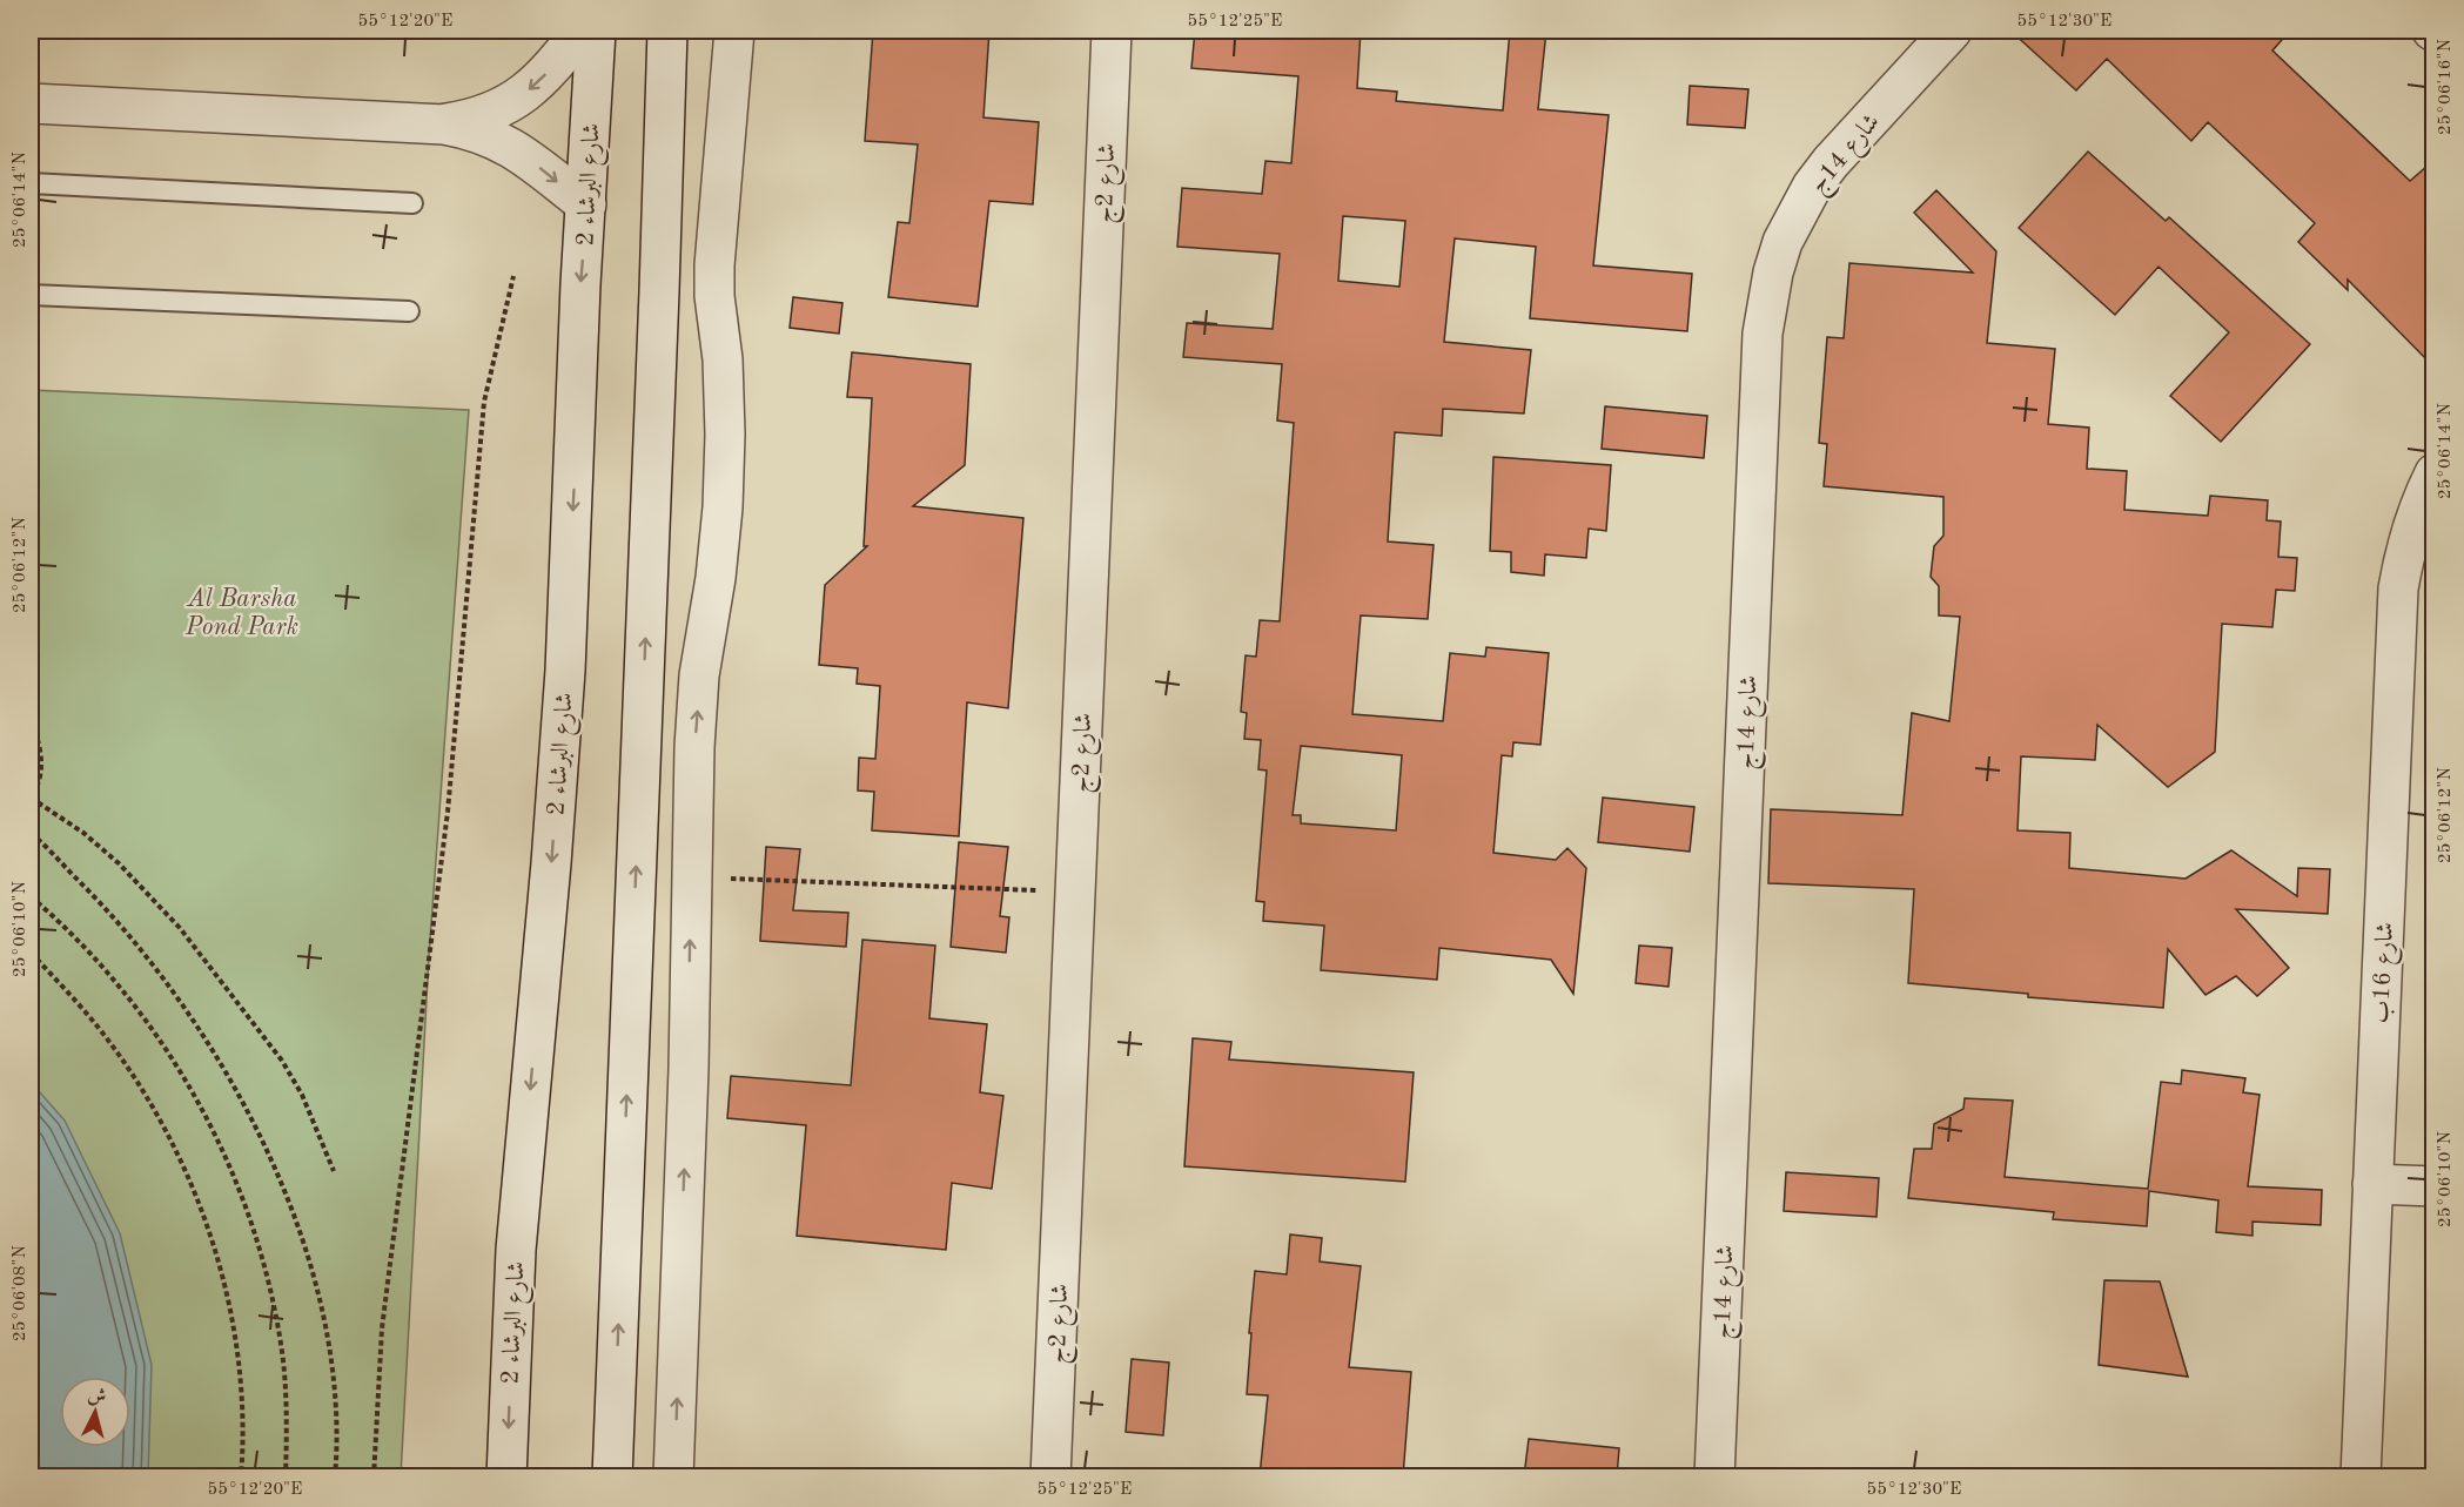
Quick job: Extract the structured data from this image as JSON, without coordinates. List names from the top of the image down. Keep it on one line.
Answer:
{"streets":{"street":["شارع 14ج","شارع 2ج","شارع البرشاء 2","شارع 16ب"]},"parks":["Al Barsha Pond Park"],"north":"top","coordinates":["55°12'20\"E","55°12'25\"E","55°12'30\"E","25°06'16\"N","25°06'14\"N","25°06'12\"N","25°06'10\"N","25°06'08\"N"]}
